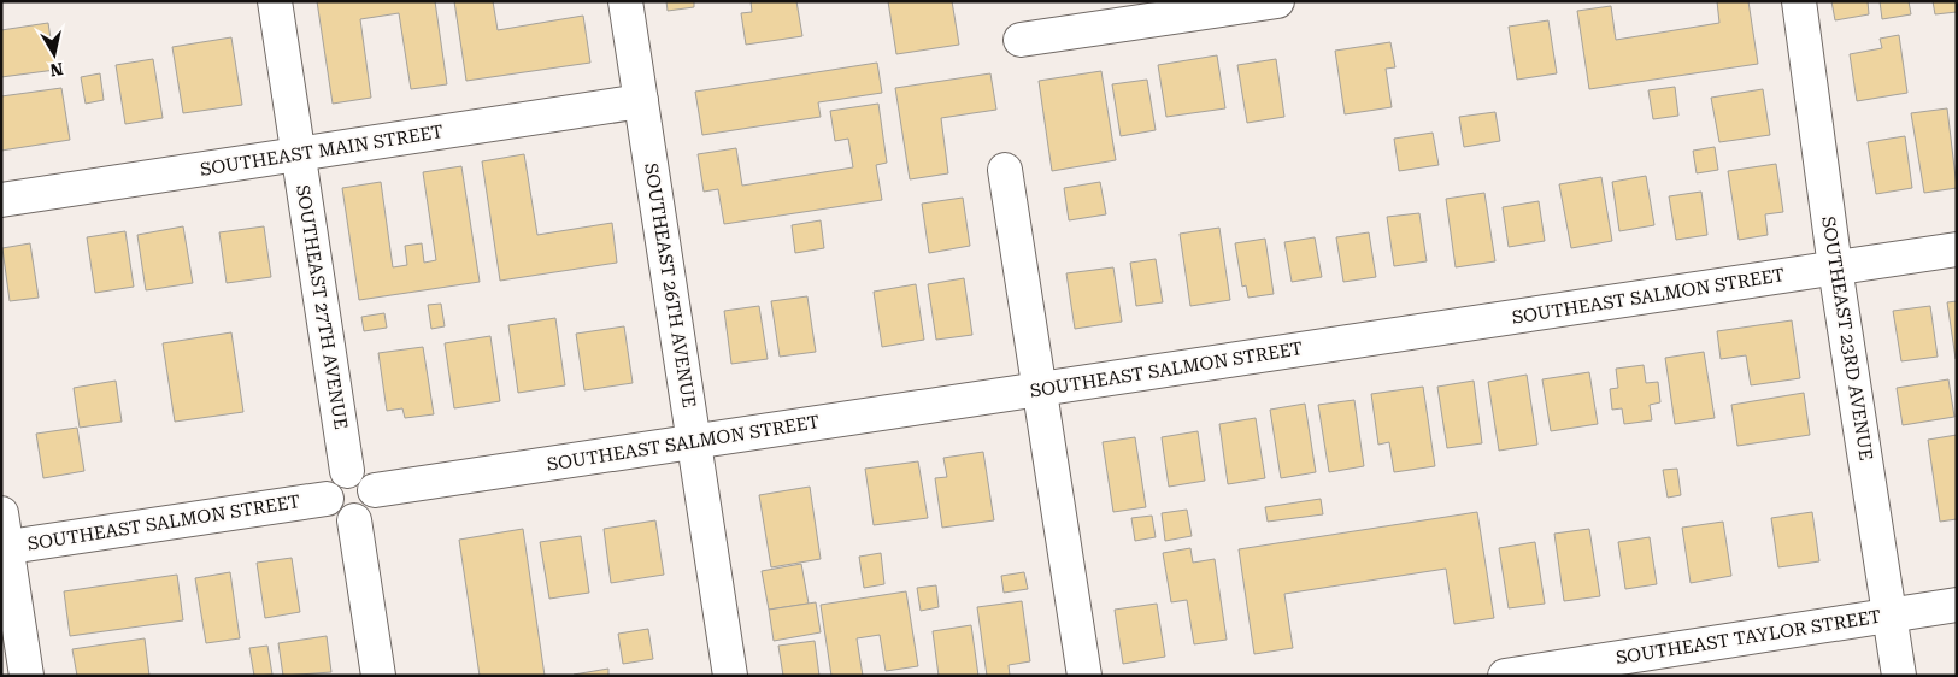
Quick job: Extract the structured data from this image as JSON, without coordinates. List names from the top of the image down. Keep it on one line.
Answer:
{"streets":{"street":["SOUTHEAST MAIN STREET","SOUTHEAST 26TH AVENUE","SOUTHEAST SALMON STREET","SOUTHEAST 27TH AVENUE","SOUTHEAST 23RD AVENUE","SOUTHEAST TAYLOR STREET"]},"crossings":[["SOUTHEAST MAIN STREET","SOUTHEAST 26TH AVENUE"],["SOUTHEAST MAIN STREET","SOUTHEAST 27TH AVENUE"],["SOUTHEAST 26TH AVENUE","SOUTHEAST SALMON STREET"],["SOUTHEAST SALMON STREET","SOUTHEAST 27TH AVENUE"],["SOUTHEAST SALMON STREET","SOUTHEAST 23RD AVENUE"],["SOUTHEAST 23RD AVENUE","SOUTHEAST TAYLOR STREET"]],"north":"bottom"}
